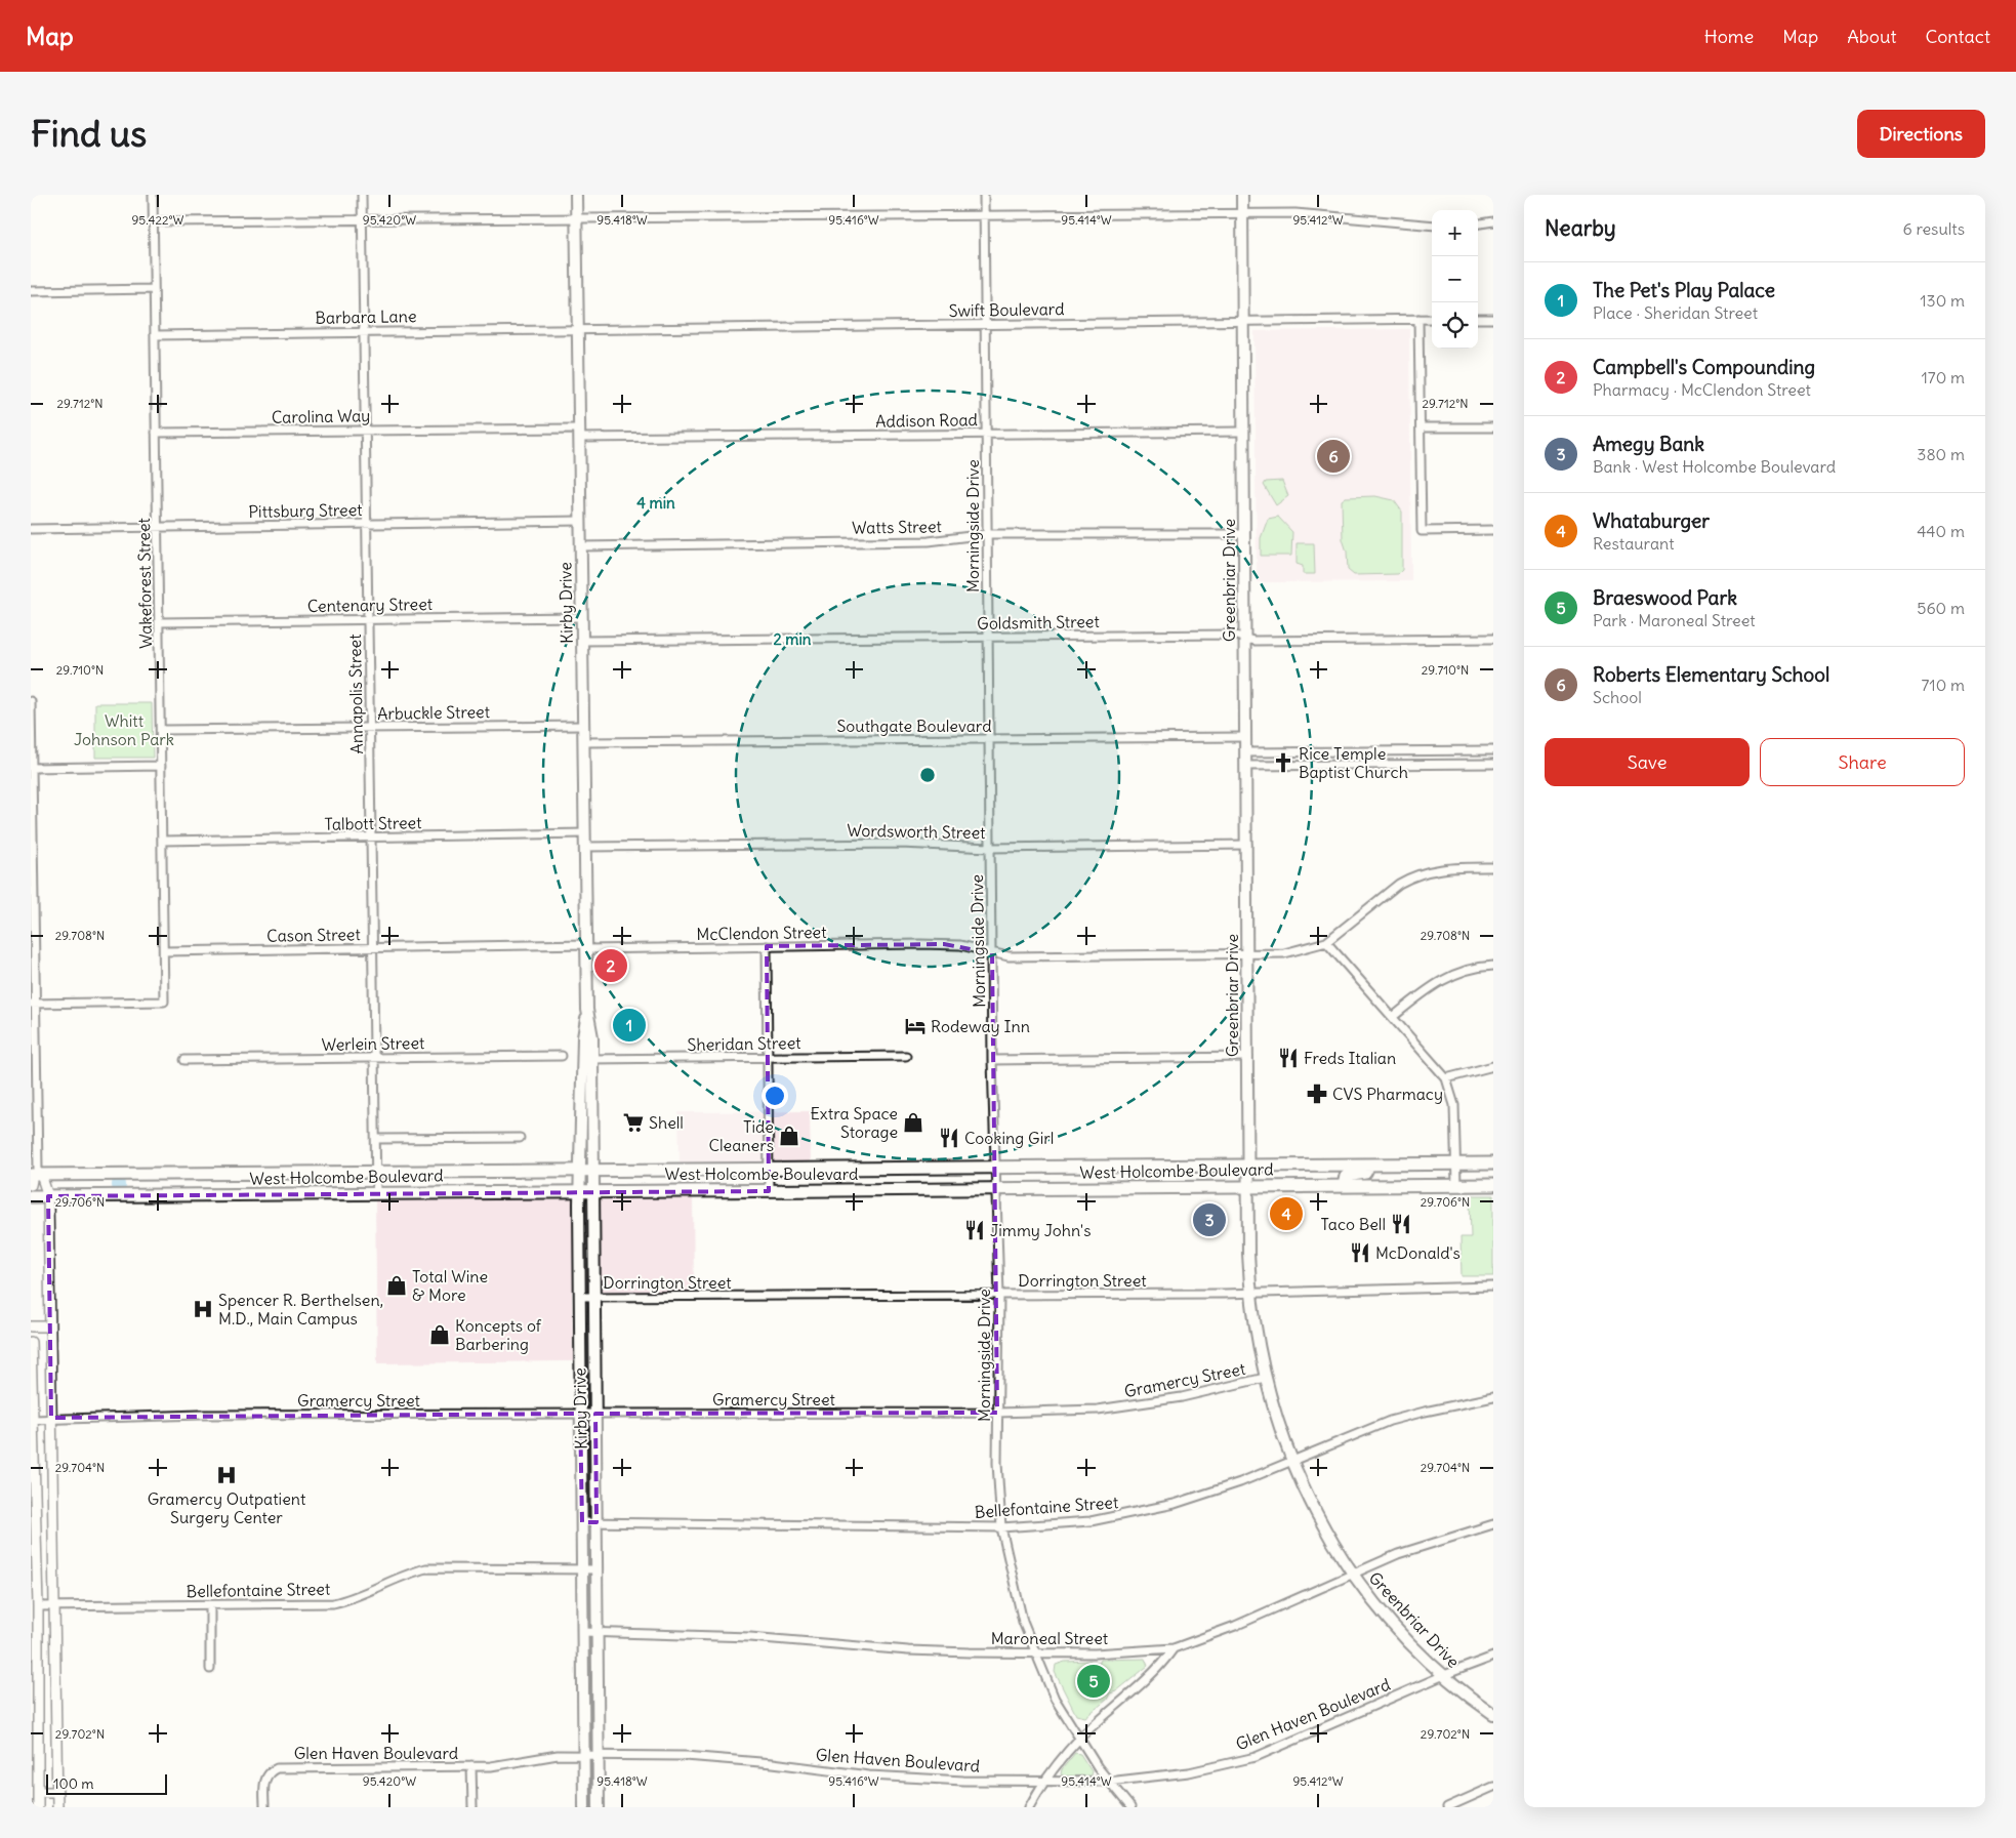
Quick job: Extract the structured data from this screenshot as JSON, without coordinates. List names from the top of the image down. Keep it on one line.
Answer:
{"streets":{"main road":["Greenbriar Drive","Kirby Drive","West Holcombe Boulevard"],"street":["Swift Boulevard","Barbara Lane","Carolina Way","Addison Road","Pittsburg Street","Morningside Drive","Watts Street","Wakeforest Street","Centenary Street","Goldsmith Street","Annapolis Street","Arbuckle Street","Southgate Boulevard","Talbott Street","Wordsworth Street","McClendon Street","Cason Street","Werlein Street","Sheridan Street","Dorrington Street","Gramercy Street","Bellefontaine Street","Maroneal Street","Glen Haven Boulevard"]},"crossings":[["Swift Boulevard","Barbara Lane"],["Swift Boulevard","Morningside Drive"],["Swift Boulevard","Greenbriar Drive"],["Swift Boulevard","Kirby Drive"],["Barbara Lane","Wakeforest Street"],["Barbara Lane","Kirby Drive"],["Barbara Lane","Annapolis Street"],["Carolina Way","Addison Road"],["Carolina Way","Wakeforest Street"],["Carolina Way","Kirby Drive"],["Carolina Way","Annapolis Street"],["Addison Road","Morningside Drive"],["Addison Road","Greenbriar Drive"],["Addison Road","Kirby Drive"],["Pittsburg Street","Wakeforest Street"],["Pittsburg Street","Kirby Drive"],["Pittsburg Street","Annapolis Street"],["Morningside Drive","Watts Street"],["Morningside Drive","Goldsmith Street"],["Morningside Drive","Southgate Boulevard"],["Morningside Drive","Wordsworth Street"],["Morningside Drive","McClendon Street"],["Morningside Drive","West Holcombe Boulevard"],["Morningside Drive","Dorrington Street"],["Morningside Drive","Gramercy Street"],["Morningside Drive","Bellefontaine Street"],["Morningside Drive","Maroneal Street"],["Morningside Drive","Glen Haven Boulevard"],["Watts Street","Greenbriar Drive"],["Watts Street","Kirby Drive"],["Greenbriar Drive","Goldsmith Street"],["Greenbriar Drive","Southgate Boulevard"],["Greenbriar Drive","Wordsworth Street"],["Greenbriar Drive","McClendon Street"],["Greenbriar Drive","West Holcombe Boulevard"],["Greenbriar Drive","Dorrington Street"],["Greenbriar Drive","Gramercy Street"],["Greenbriar Drive","Bellefontaine Street"],["Greenbriar Drive","Maroneal Street"],["Greenbriar Drive","Glen Haven Boulevard"],["Wakeforest Street","Centenary Street"],["Wakeforest Street","Arbuckle Street"],["Wakeforest Street","Talbott Street"],["Wakeforest Street","Cason Street"],["Kirby Drive","Centenary Street"],["Kirby Drive","Goldsmith Street"],["Kirby Drive","Arbuckle Street"],["Kirby Drive","Southgate Boulevard"],["Kirby Drive","Talbott Street"],["Kirby Drive","Wordsworth Street"],["Kirby Drive","McClendon Street"],["Kirby Drive","Cason Street"],["Kirby Drive","Sheridan Street"],["Kirby Drive","West Holcombe Boulevard"],["Kirby Drive","Dorrington Street"],["Kirby Drive","Gramercy Street"],["Kirby Drive","Bellefontaine Street"],["Kirby Drive","Maroneal Street"],["Kirby Drive","Glen Haven Boulevard"],["Centenary Street","Annapolis Street"],["Annapolis Street","Arbuckle Street"],["Annapolis Street","Talbott Street"],["Annapolis Street","Cason Street"],["Annapolis Street","Werlein Street"],["Annapolis Street","West Holcombe Boulevard"],["McClendon Street","Cason Street"]],"parks":["Whitt Johnson Park"],"places":{"church":["Rice Temple Baptist Church"],"hotel":["Rodeway Inn"],"restaurant":["Freds Italian","Cooking Girl","Taco Bell","Jimmy John's","McDonald's"],"pharmacy":["CVS Pharmacy"],"supermarket":["Shell"],"shop":["Extra Space Storage","Tide Cleaners","Total Wine & More","Koncepts of Barbering"],"hospital":["Spencer R. Berthelsen, M.D., Main Campus","Gramercy Outpatient Surgery Center"]},"scale_bar":"100 m","page":{"header":"Map","nav":["Home","Map","About","Contact"],"buttons":["Directions",["Save","Share"]],"title":"Find us","heading":["Nearby","6 results"],"map_buttons":["+","−"],"list":[{"mark":"1","name":"The Pet's Play Palace","note":"Place · Sheridan Street","value":"130 m"},{"mark":"2","name":"Campbell's Compounding","note":"Pharmacy · McClendon Street","value":"170 m"},{"mark":"3","name":"Amegy Bank","note":"Bank · West Holcombe Boulevard","value":"380 m"},{"mark":"4","name":"Whataburger","note":"Restaurant","value":"440 m"},{"mark":"5","name":"Braeswood Park","note":"Park · Maroneal Street","value":"560 m"},{"mark":"6","name":"Roberts Elementary School","note":"School","value":"710 m"}],"pins":["6","2","1","4","3","5"],"scale":"100 m"},"coordinates":["95.422°W","95.420°W","95.418°W","95.416°W","95.414°W","95.412°W","29.712°N","29.710°N","29.708°N","29.706°N","29.704°N","29.702°N"],"rings":["4 min","2 min"]}
